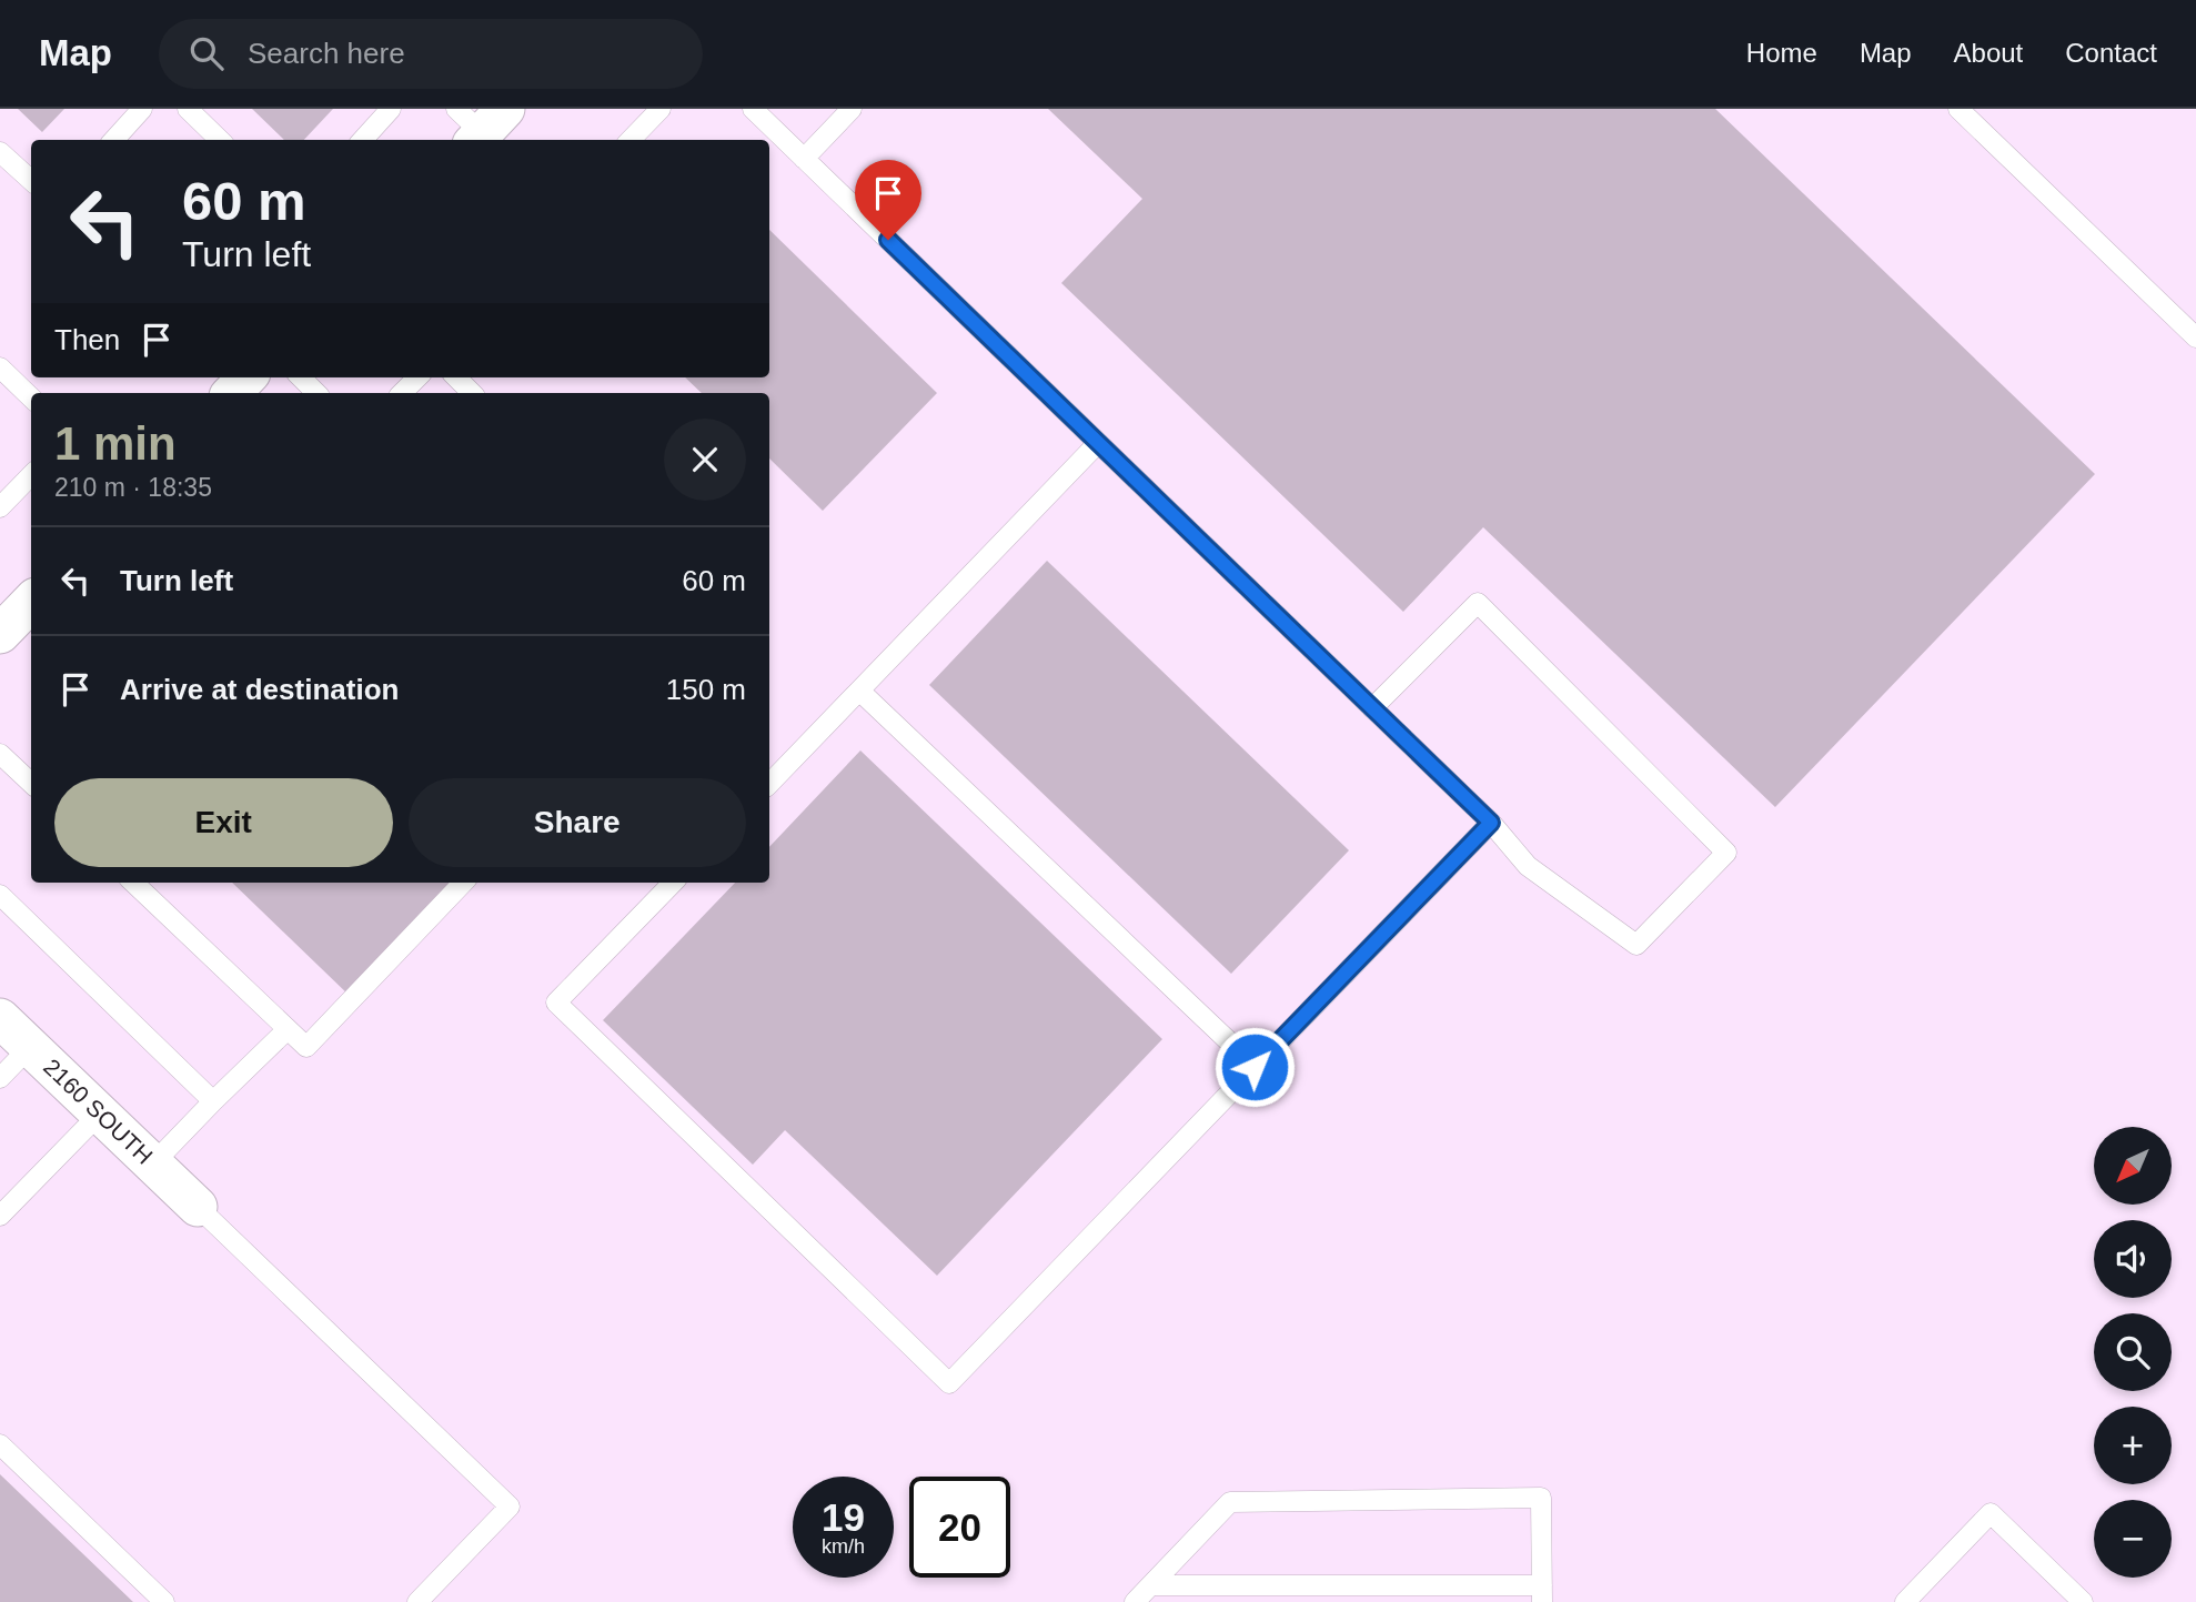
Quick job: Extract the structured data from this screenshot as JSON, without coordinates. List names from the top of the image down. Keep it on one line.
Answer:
{"streets":{"street":["2160 SOUTH"]},"north":"bottom left","page":{"header":"Map","search":"Search here","nav":["Home","Map","About","Contact"],"turn":["60 m","Turn left"],"then":"Then","heading":["1 min","210 m · 18:35"],"list":[{"name":"Turn left","value":"60 m"},{"name":"Arrive at destination","value":"150 m"}],"buttons":["Exit","Share"],"map_buttons":["+","−"],"speed":"19 km/h","limit":"20"}}
